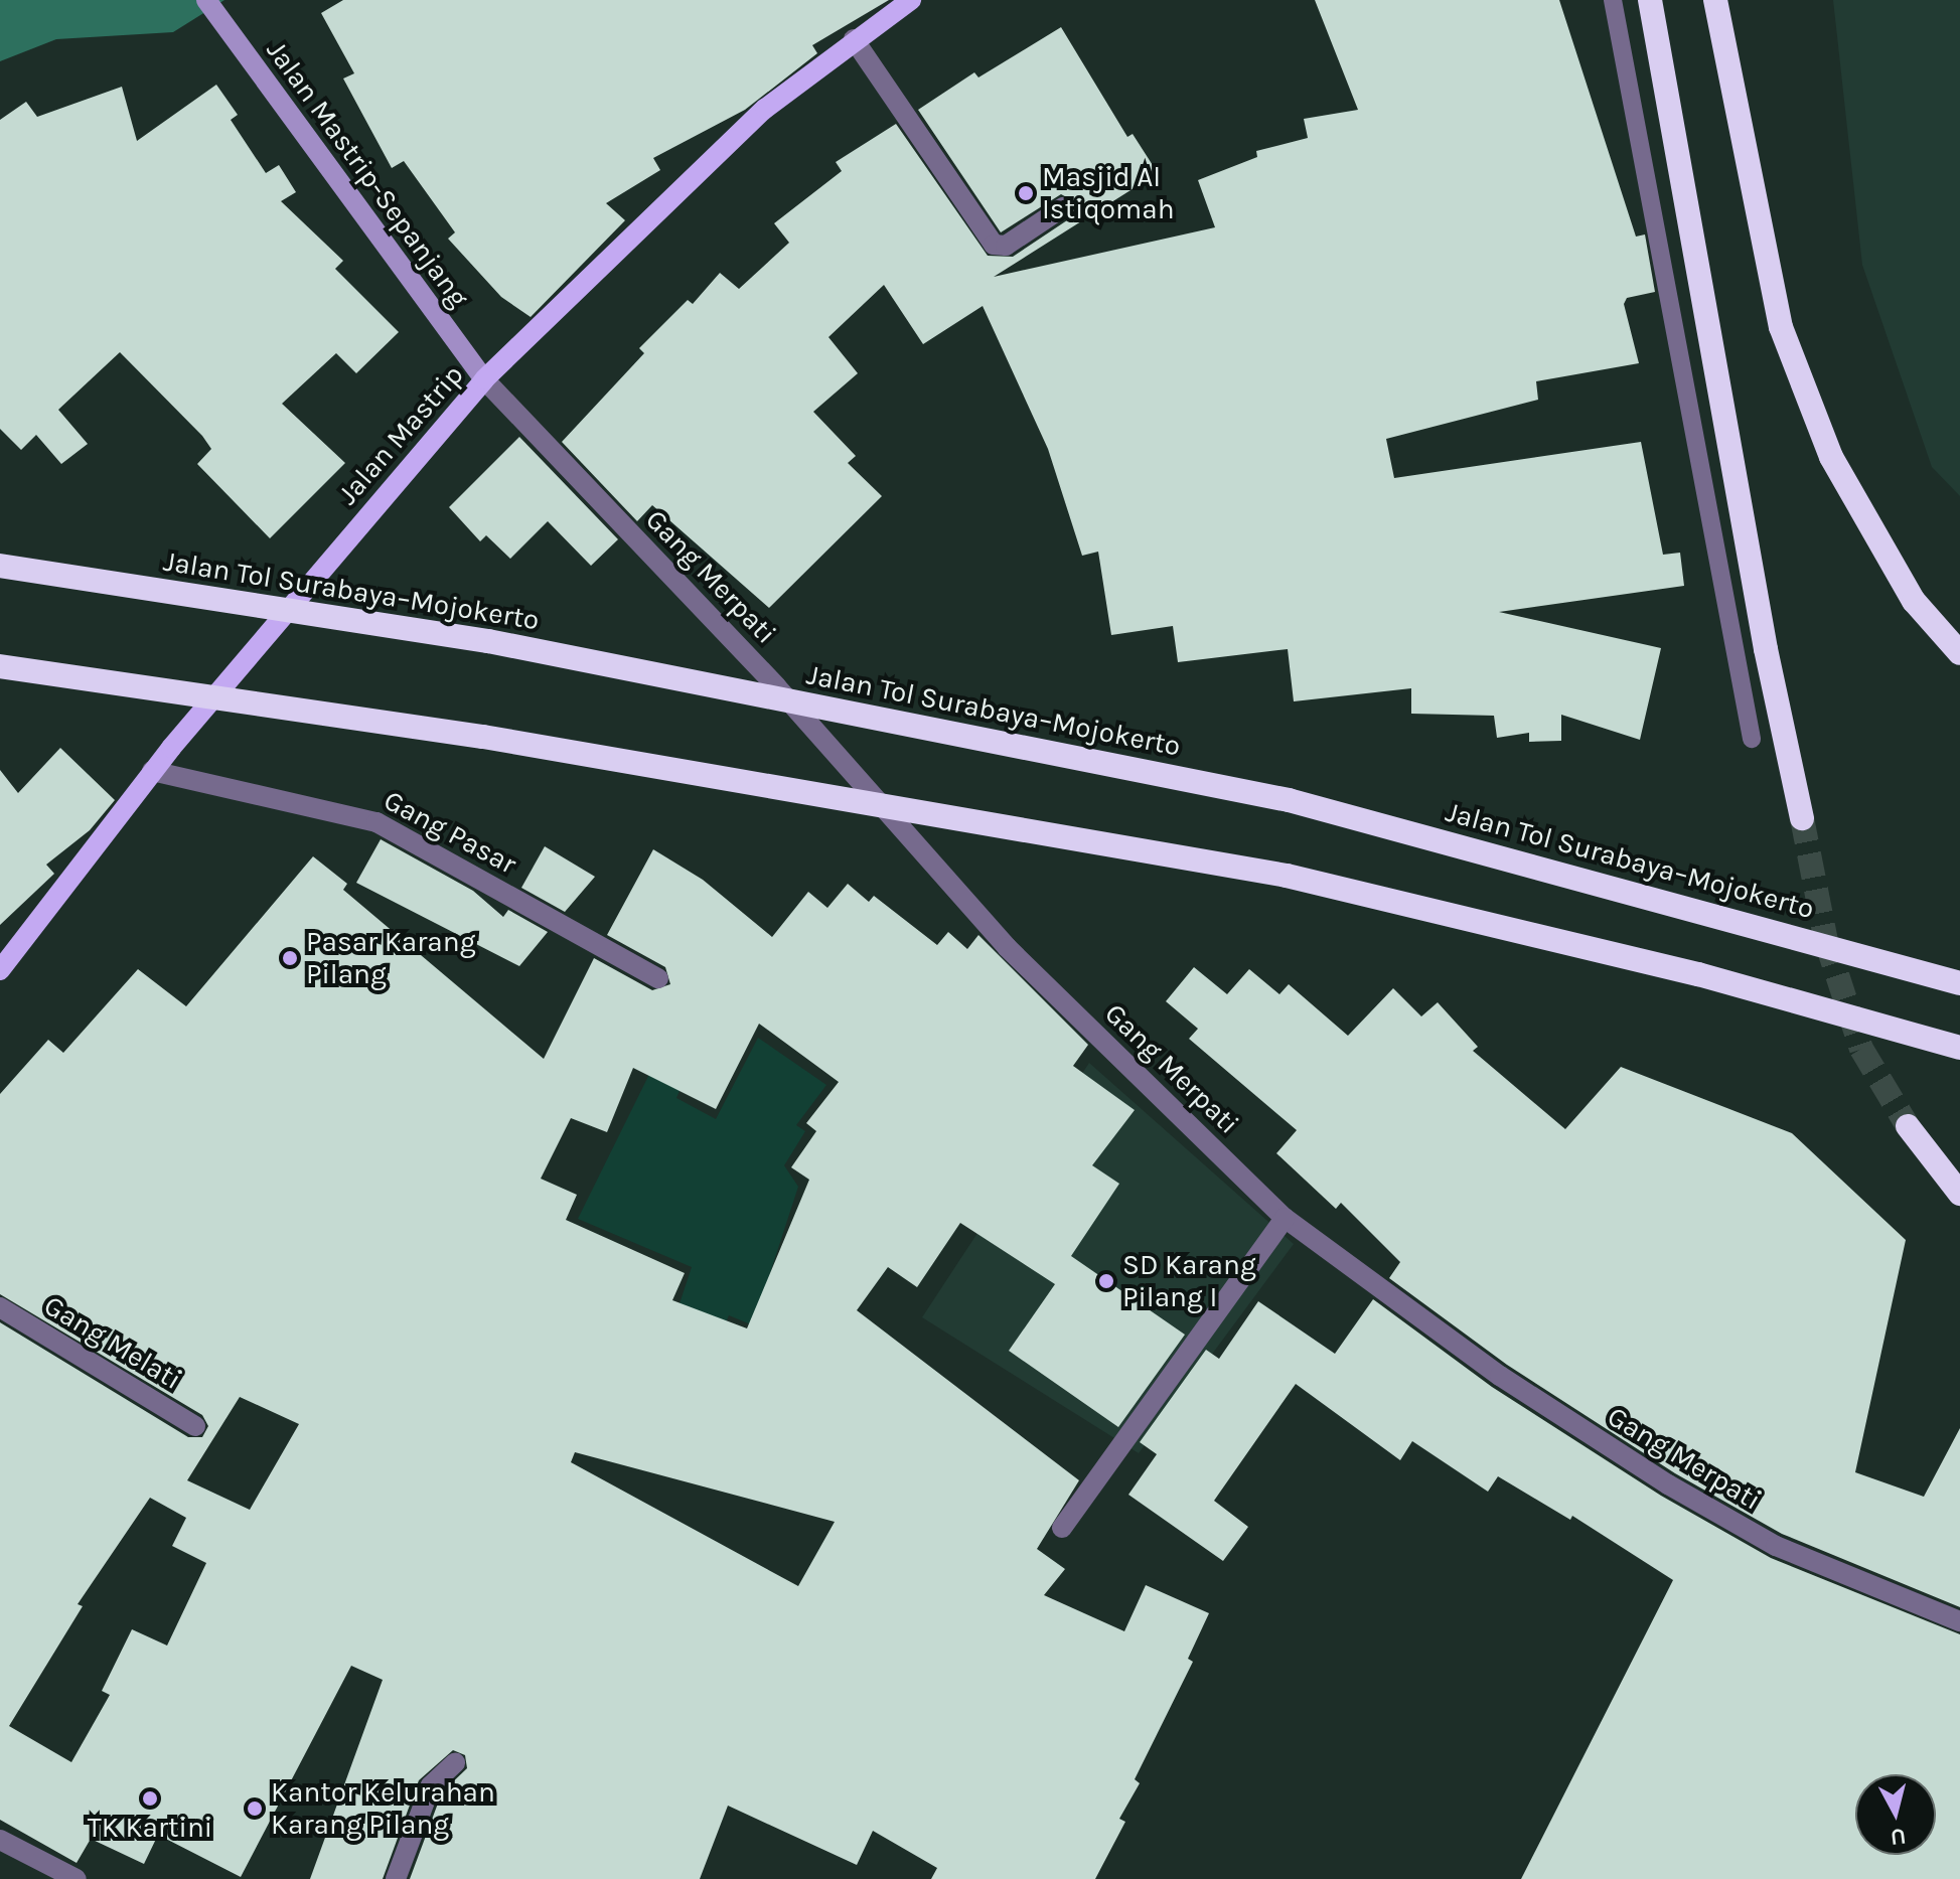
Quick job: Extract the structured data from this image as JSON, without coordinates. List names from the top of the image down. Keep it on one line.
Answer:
{"streets":{"highway":["Jalan Tol Surabaya–Mojokerto"],"main road":["Jalan Mastrip-Sepanjang","Jalan Mastrip"],"street":["Gang Merpati","Gang Pasar","Gang Melati"]},"crossings":[["Jalan Mastrip-Sepanjang","Jalan Mastrip"],["Jalan Mastrip-Sepanjang","Gang Merpati"],["Jalan Mastrip","Gang Merpati"],["Jalan Mastrip","Gang Pasar"]],"places":["Masjid Al Istiqomah","Pasar Karang Pilang","SD Karang Pilang I","TK Kartini","Kantor Kelurahan Karang Pilang"],"north":"bottom"}
